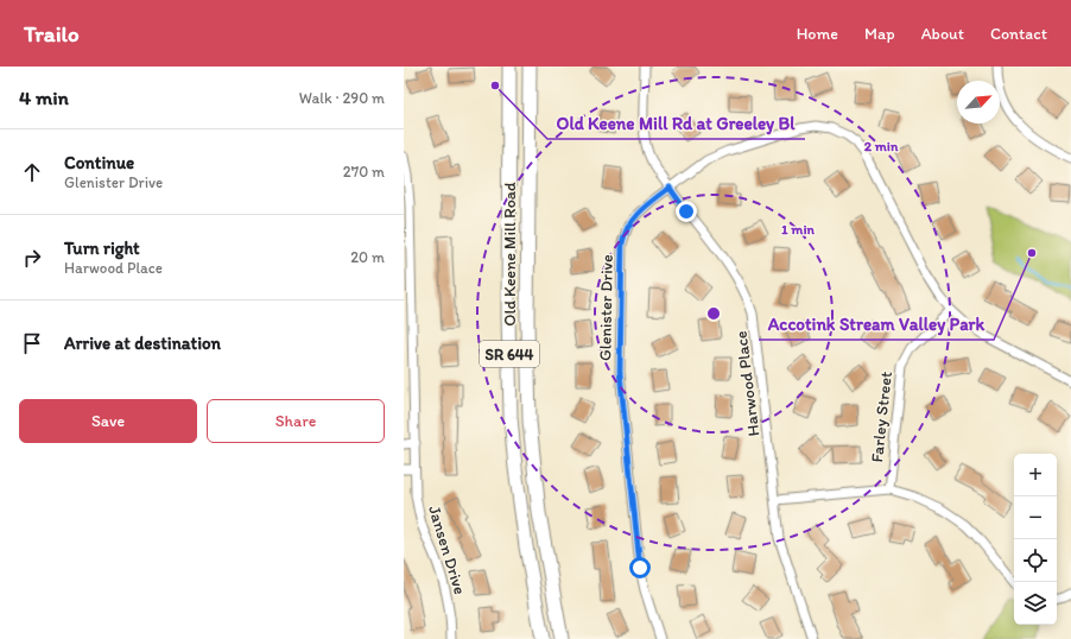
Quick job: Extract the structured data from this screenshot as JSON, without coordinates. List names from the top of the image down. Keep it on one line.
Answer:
{"streets":{"main road":["Old Keene Mill Road","SR 644"],"street":["Glenister Drive","Harwood Place","Farley Street","Jansen Drive"]},"crossings":[["Glenister Drive","Harwood Place"],["Glenister Drive","Farley Street"]],"places":["Old Keene Mill Rd at Greeley Bl","Accotink Stream Valley Park"],"north":"top right","page":{"header":"Trailo","nav":["Home","Map","About","Contact"],"heading":["4 min","Walk · 290 m"],"list":[["Continue","Glenister Drive","270 m"],["Turn right","Harwood Place","20 m"],"Arrive at destination"],"buttons":["Save","Share"],"map_buttons":["+","−"]},"rings":["2 min","1 min"]}
